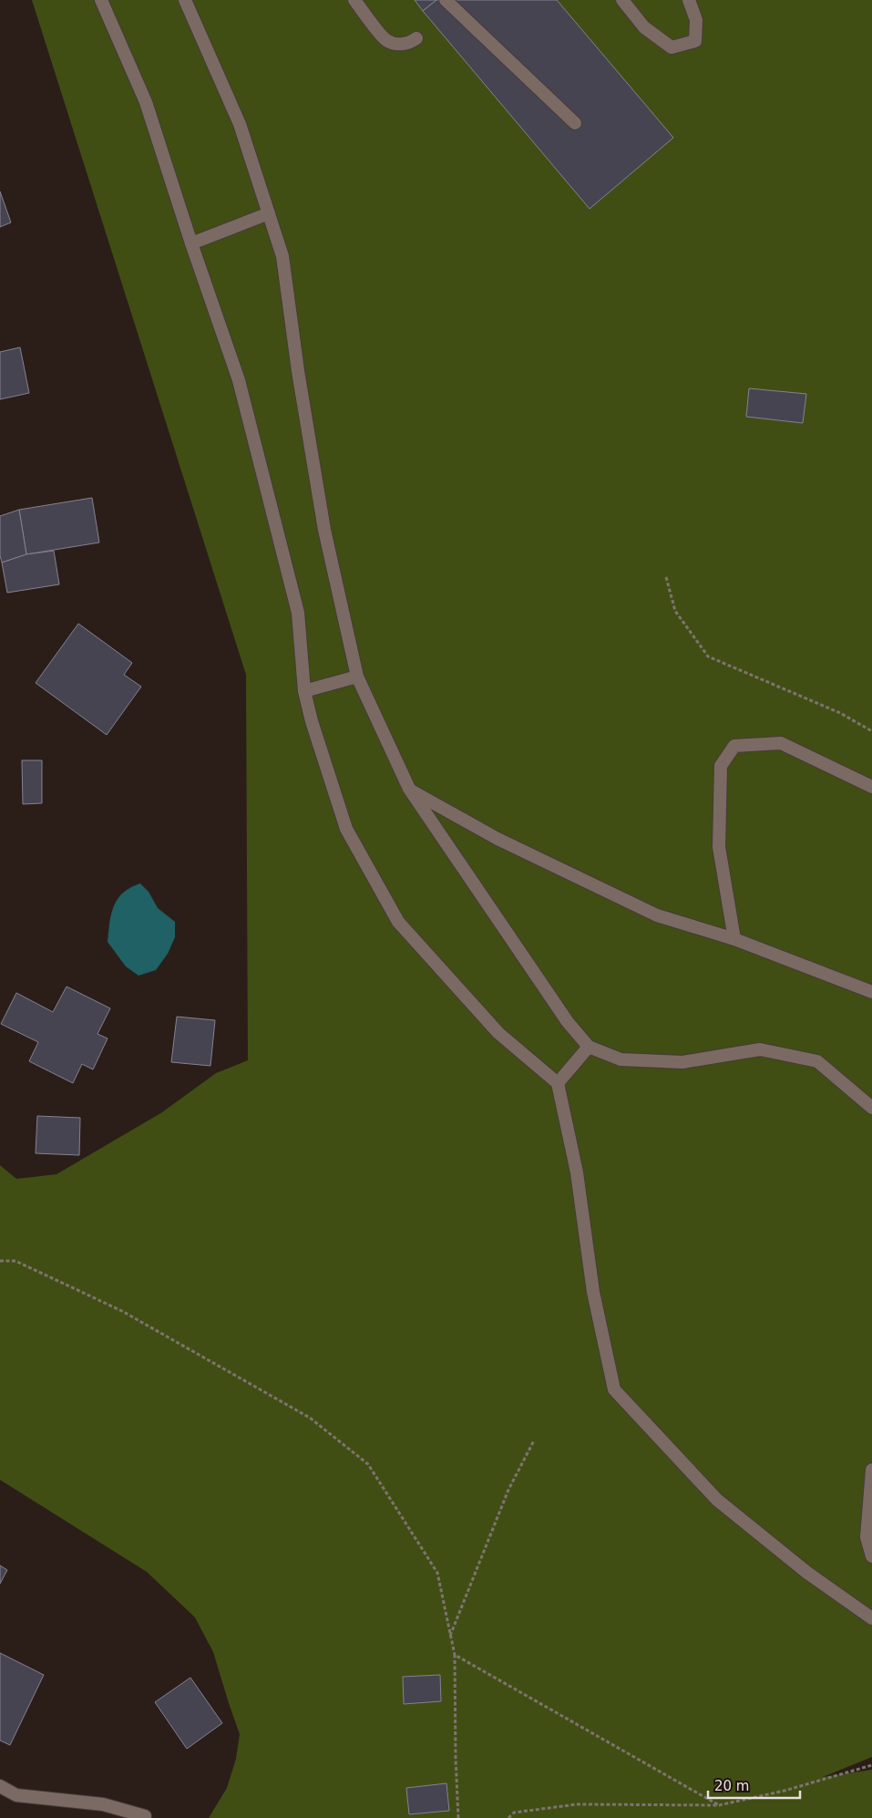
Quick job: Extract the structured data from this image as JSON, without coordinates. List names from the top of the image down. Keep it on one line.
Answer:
{"scale_bar":"20 m"}
